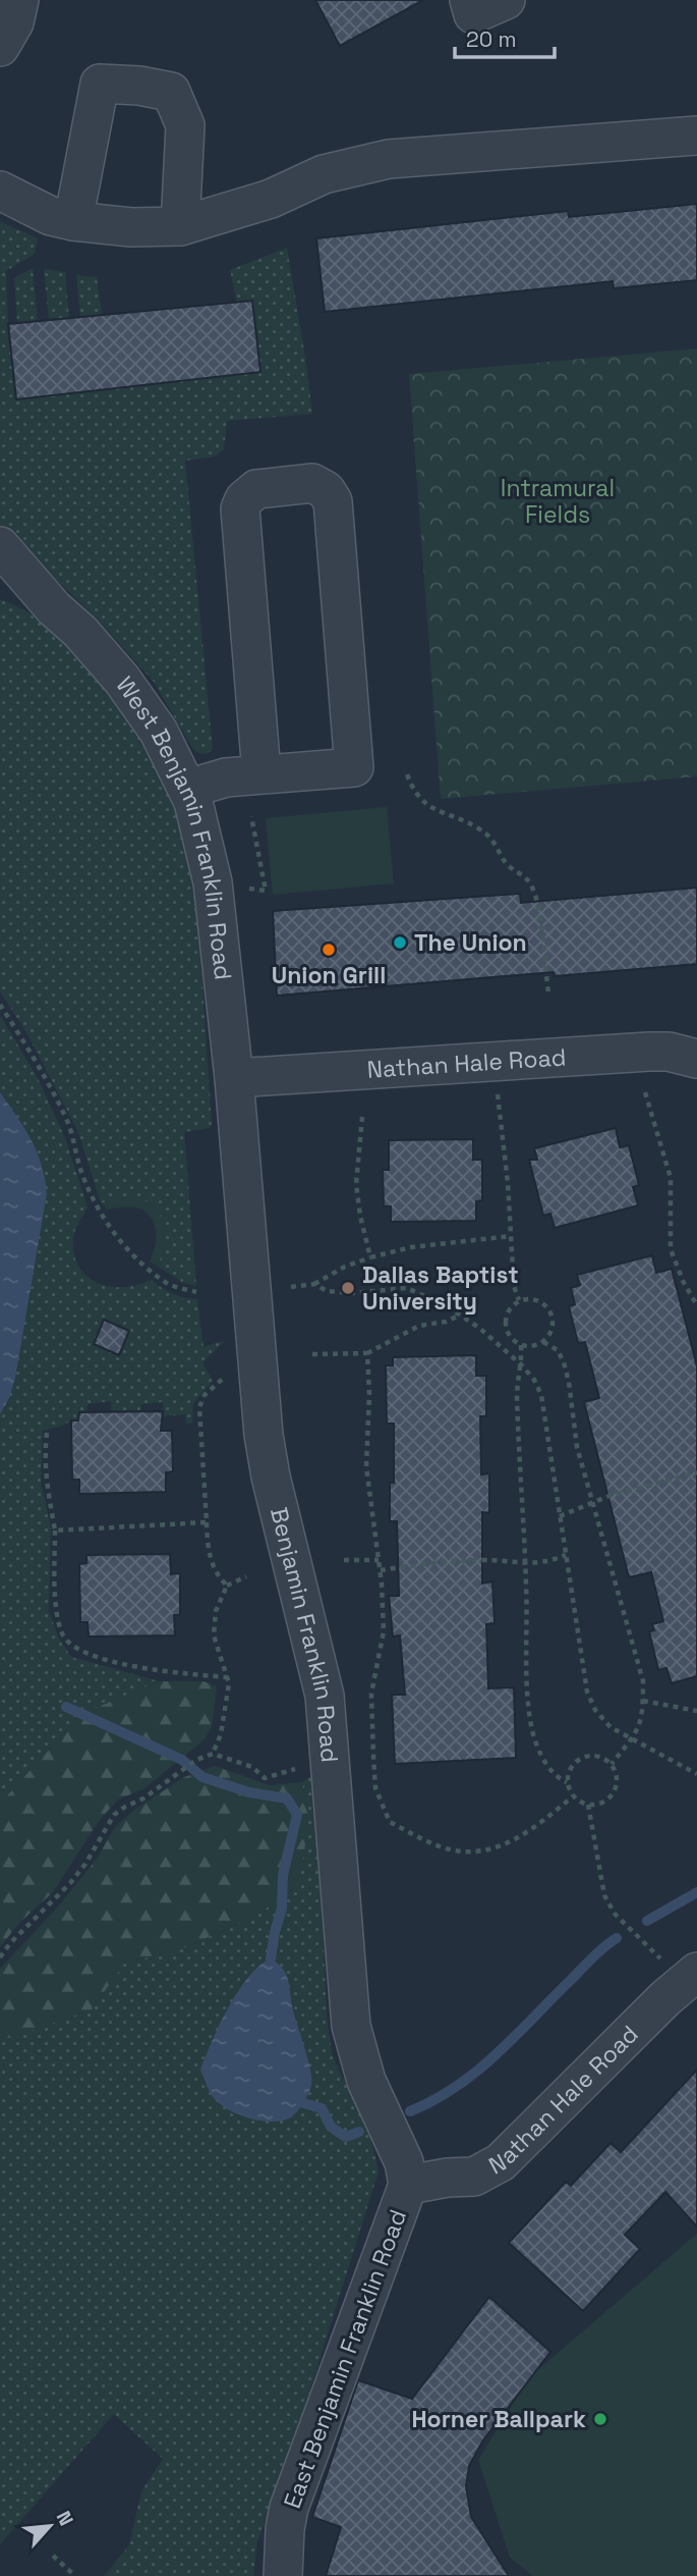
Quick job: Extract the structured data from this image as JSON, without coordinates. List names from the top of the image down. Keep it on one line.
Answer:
{"streets":{"street":["West Benjamin Franklin Road","Nathan Hale Road","Benjamin Franklin Road","East Benjamin Franklin Road"]},"crossings":[["West Benjamin Franklin Road","Nathan Hale Road"],["West Benjamin Franklin Road","Benjamin Franklin Road"],["Nathan Hale Road","Benjamin Franklin Road"],["Nathan Hale Road","East Benjamin Franklin Road"],["Benjamin Franklin Road","East Benjamin Franklin Road"]],"parks":["Intramural Fields"],"places":["The Union","Union Grill","Dallas Baptist University","Horner Ballpark"],"scale_bar":"20 m","north":"top right"}
